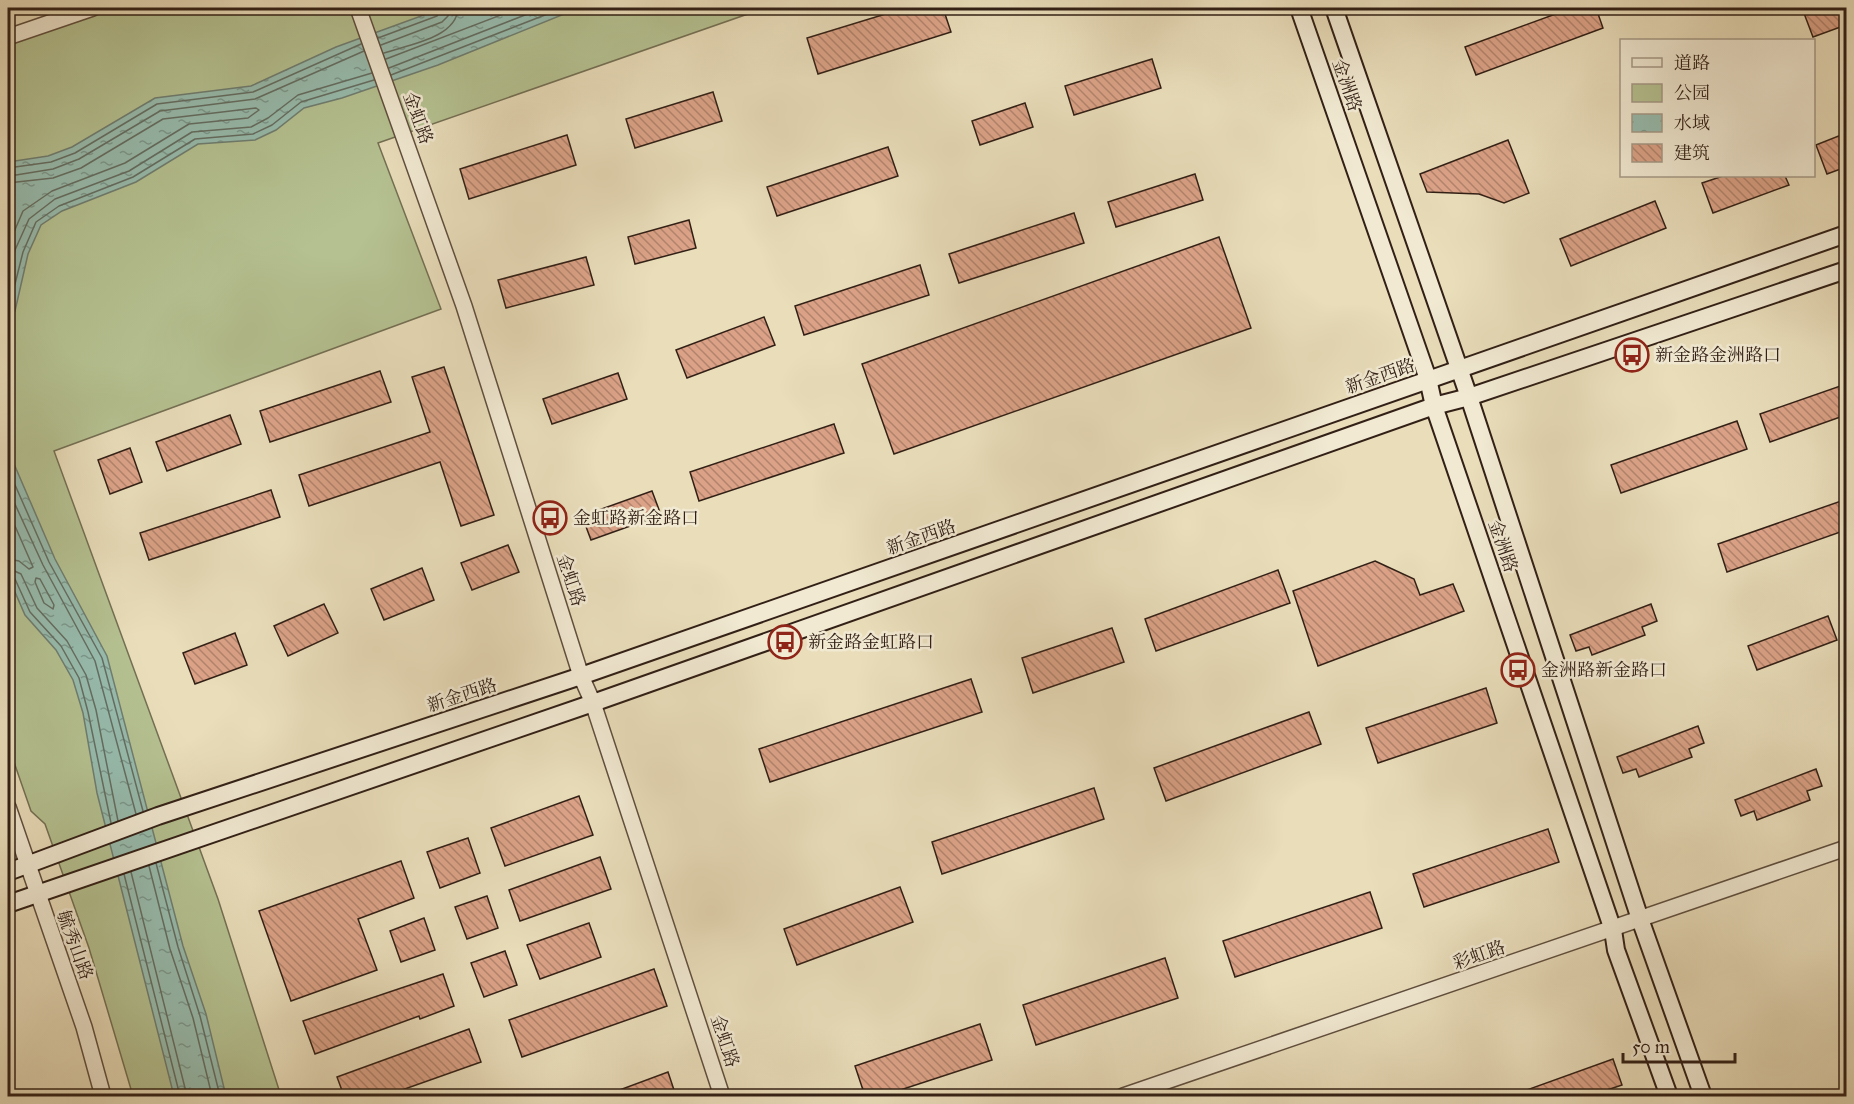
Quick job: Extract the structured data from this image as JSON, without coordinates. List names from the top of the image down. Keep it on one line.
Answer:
{"streets":{"main road":["金洲路","新金西路"],"street":["金虹路","毓秀山路","彩虹路"]},"crossings":[["金洲路","新金西路"],["金洲路","彩虹路"],["金虹路","新金西路"],["新金西路","毓秀山路"]],"places":{"bus stop":["新金路金洲路口","金虹路新金路口","新金路金虹路口","金洲路新金路口"]},"legend":["道路","公园","水域","建筑"],"scale_bar":"50 m"}
